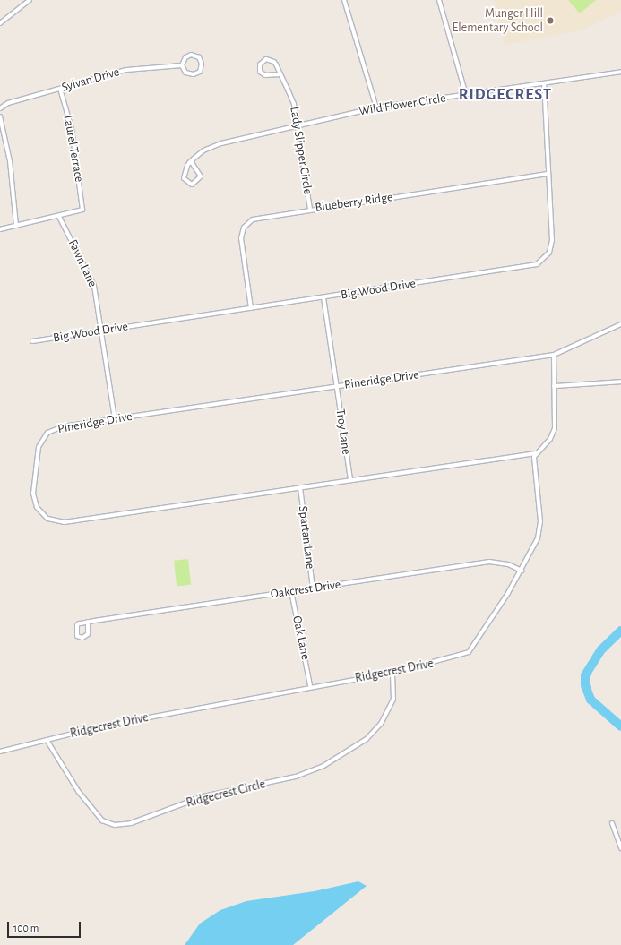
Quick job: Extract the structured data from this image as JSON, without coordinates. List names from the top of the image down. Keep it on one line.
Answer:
{"streets":{"street":["Sylvan Drive","Wild Flower Circle","Laurel Terrace","Lady Slipper Circle","Blueberry Ridge","Fawn Lane","Big Wood Drive","Pineridge Drive","Troy Lane","Spartan Lane","Oakcrest Drive","Oak Lane","Ridgecrest Drive","Ridgecrest Circle"]},"crossings":[["Sylvan Drive","Laurel Terrace"],["Wild Flower Circle","Lady Slipper Circle"],["Wild Flower Circle","Big Wood Drive"],["Laurel Terrace","Fawn Lane"],["Lady Slipper Circle","Blueberry Ridge"],["Blueberry Ridge","Big Wood Drive"],["Fawn Lane","Big Wood Drive"],["Fawn Lane","Pineridge Drive"],["Big Wood Drive","Troy Lane"],["Pineridge Drive","Troy Lane"],["Pineridge Drive","Spartan Lane"],["Pineridge Drive","Ridgecrest Drive"],["Spartan Lane","Oakcrest Drive"],["Oakcrest Drive","Oak Lane"],["Oakcrest Drive","Ridgecrest Drive"],["Oak Lane","Ridgecrest Drive"],["Ridgecrest Drive","Ridgecrest Circle"]],"districts":["RIDGECREST"],"places":["Munger Hill Elementary School"],"scale_bar":"100 m"}
